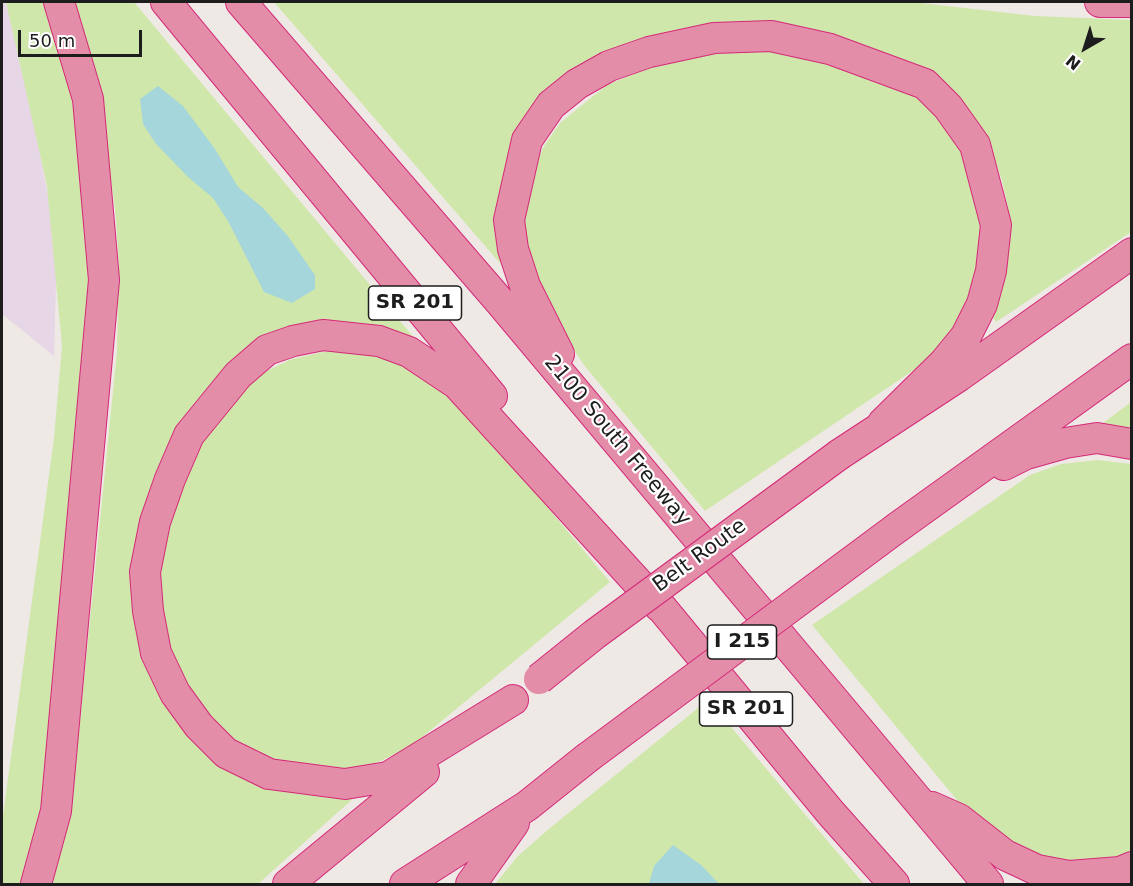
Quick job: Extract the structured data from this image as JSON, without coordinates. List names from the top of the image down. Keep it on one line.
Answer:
{"streets":{"highway":["SR 201","2100 South Freeway","Belt Route","I 215"]},"scale_bar":"50 m","north":"bottom left"}
